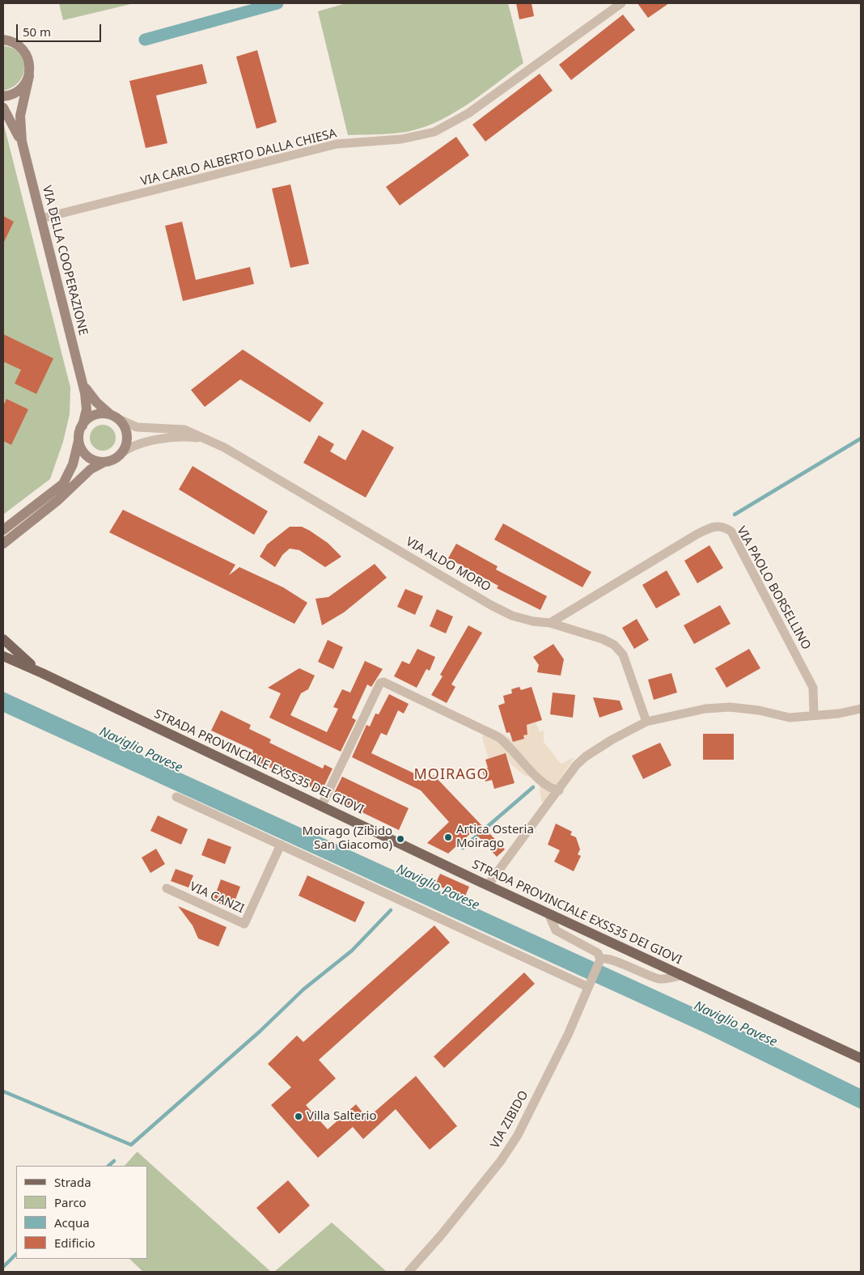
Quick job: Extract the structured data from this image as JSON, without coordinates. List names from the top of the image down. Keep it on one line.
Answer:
{"streets":{"main road":["STRADA PROVINCIALE EXSS35 DEI GIOVI"],"street":["VIA CARLO ALBERTO DALLA CHIESA","VIA DELLA COOPERAZIONE","VIA ALDO MORO","VIA PAOLO BORSELLINO","VIA CANZI","VIA ZIBIDO"]},"crossings":[["VIA CARLO ALBERTO DALLA CHIESA","VIA DELLA COOPERAZIONE"],["VIA DELLA COOPERAZIONE","VIA ALDO MORO"],["VIA ALDO MORO","VIA PAOLO BORSELLINO"]],"districts":["MOIRAGO"],"water":["Naviglio Pavese"],"places":["Artica Osteria Moirago","Moirago (Zibido San Giacomo)","Villa Salterio"],"legend":["Strada","Parco","Acqua","Edificio"],"scale_bar":"50 m"}
